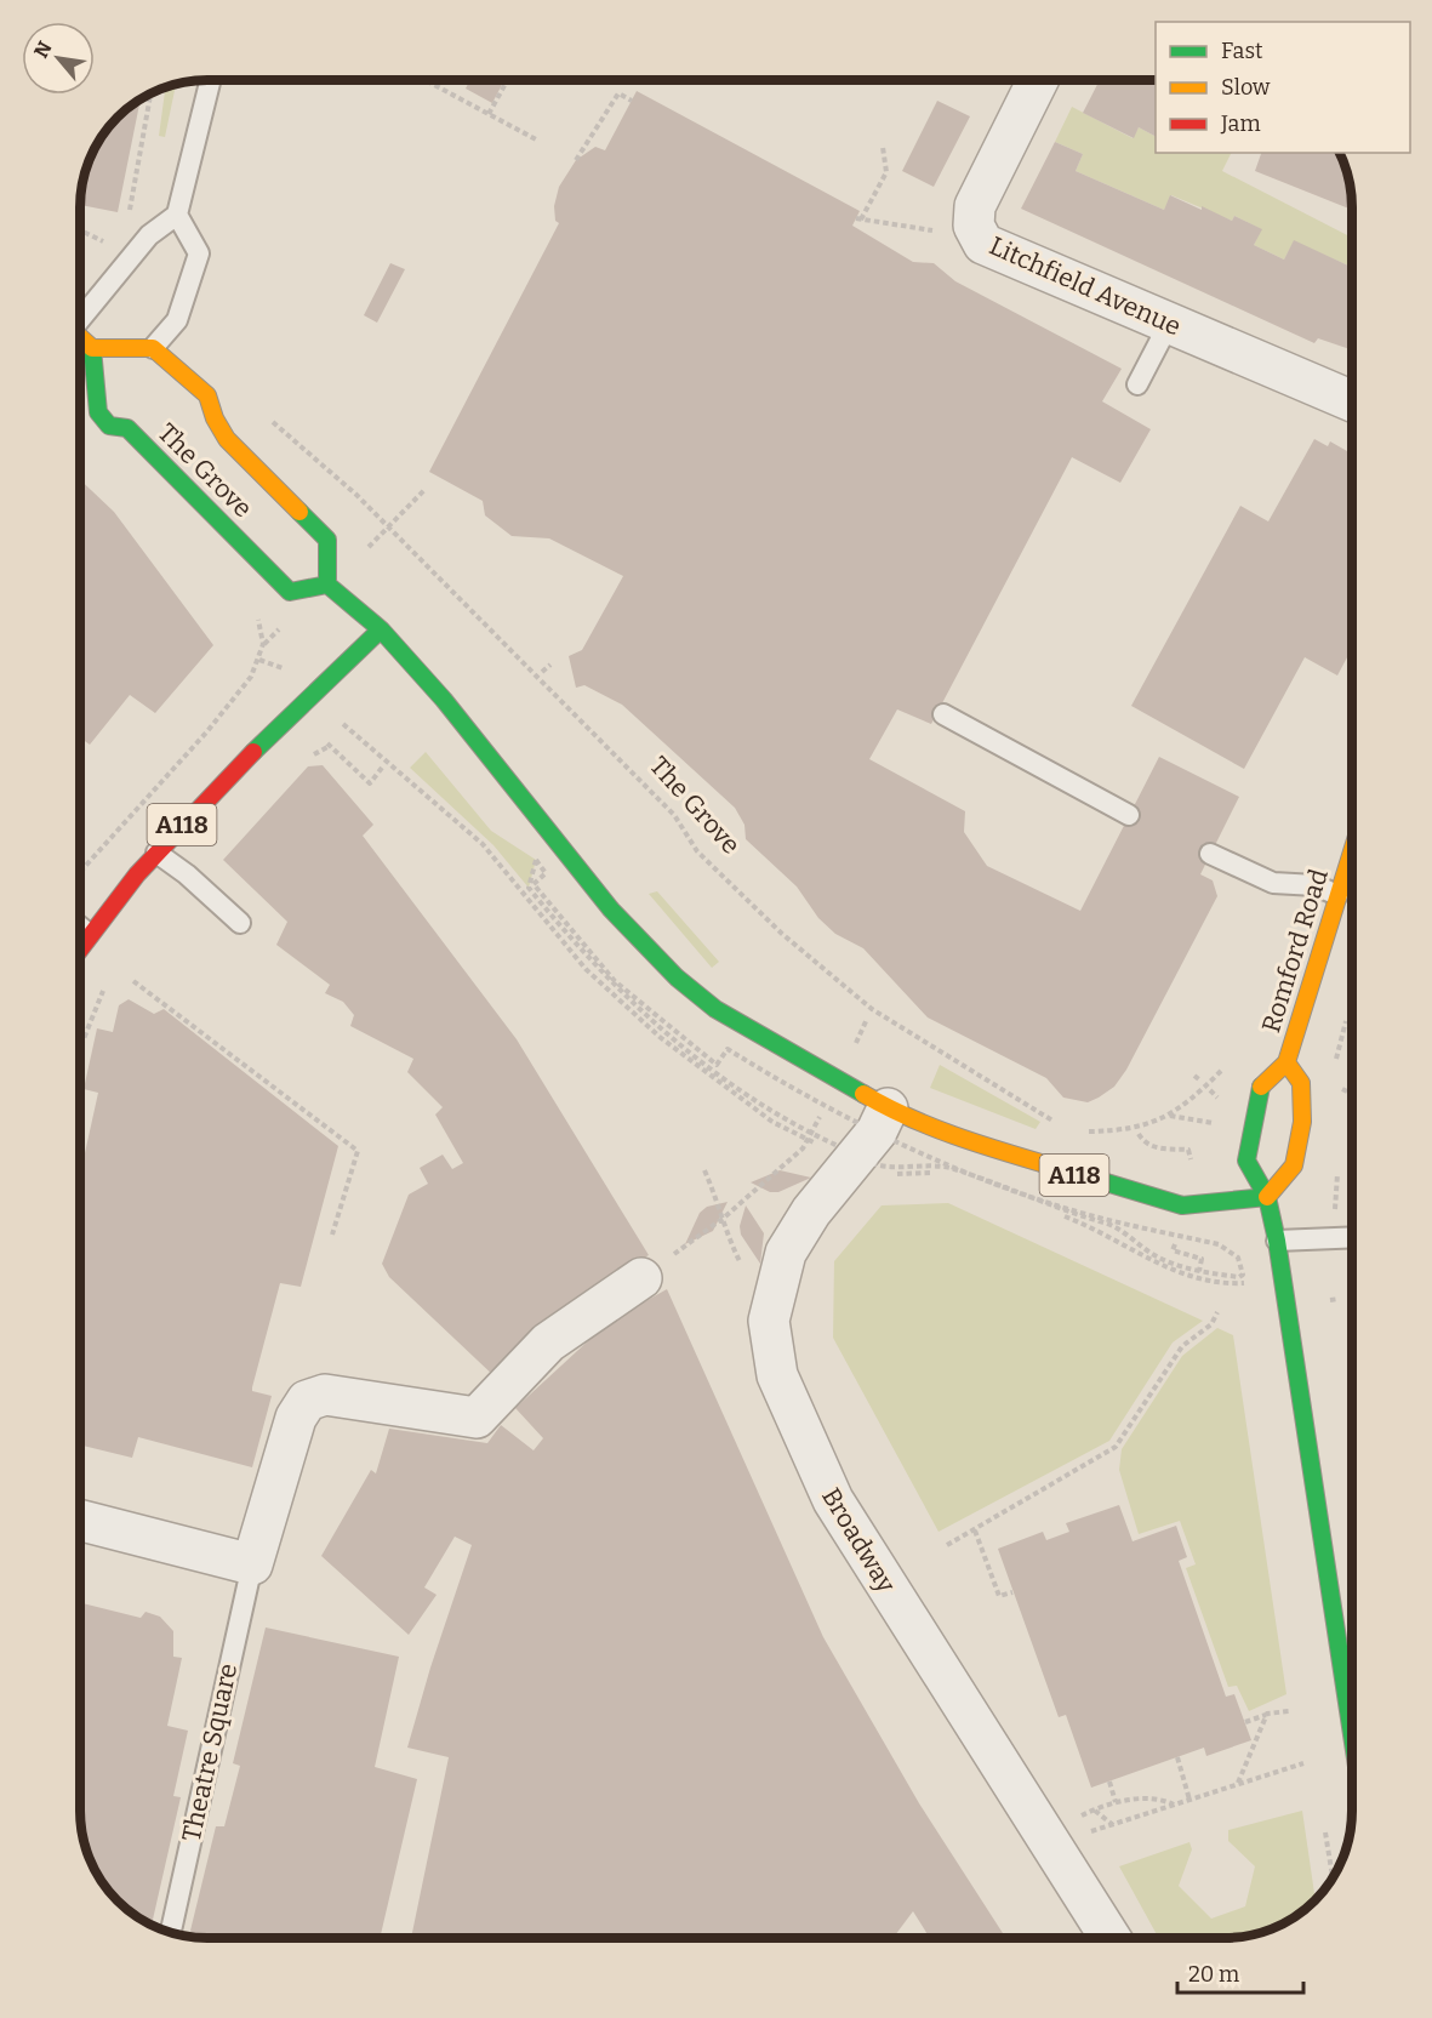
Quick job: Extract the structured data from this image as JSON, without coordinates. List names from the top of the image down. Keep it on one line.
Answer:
{"streets":{"main road":["The Grove","A118","Romford Road"],"street":["Litchfield Avenue","Broadway"],"lane":["Theatre Square"]},"crossings":[["A118","Romford Road"],["A118","Broadway"]],"legend":["Fast","Slow","Jam"],"scale_bar":"20 m","north":"top left"}
